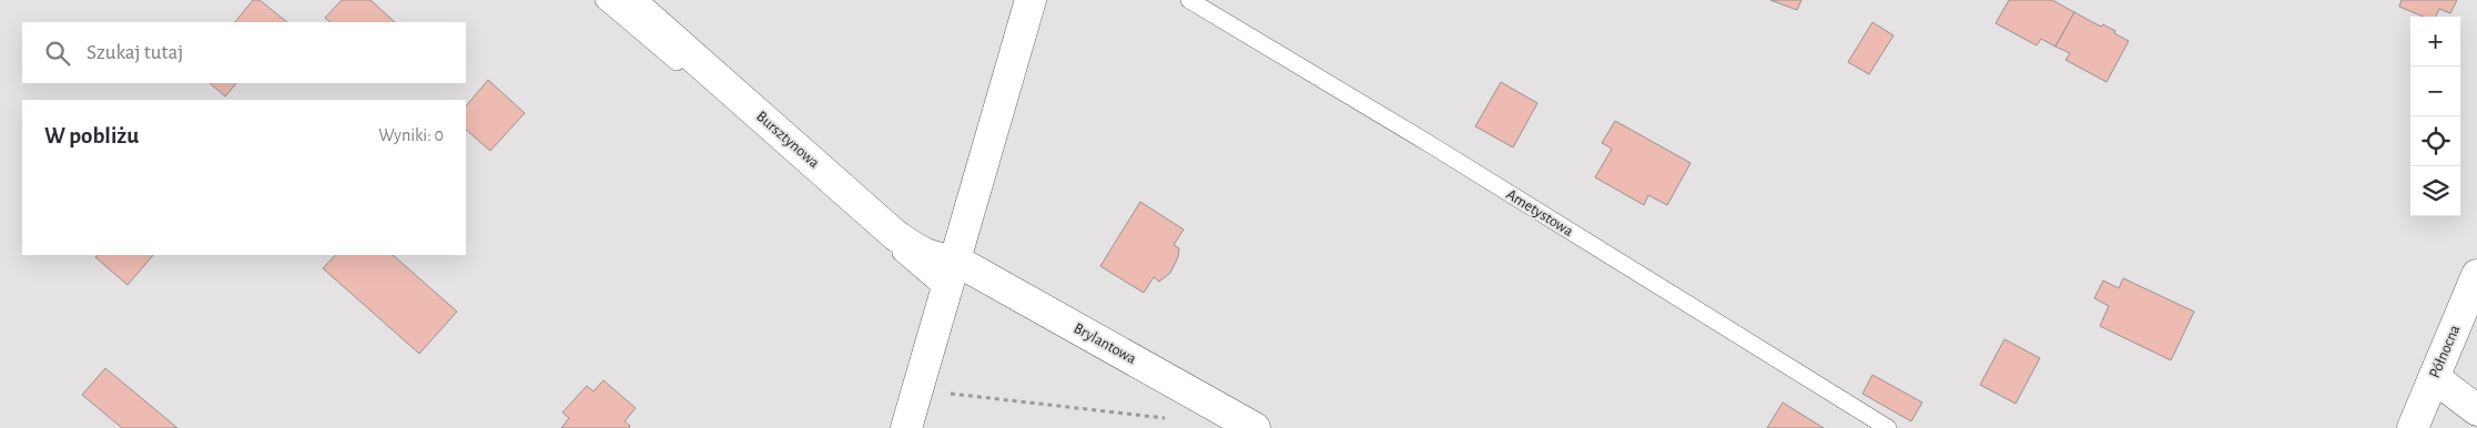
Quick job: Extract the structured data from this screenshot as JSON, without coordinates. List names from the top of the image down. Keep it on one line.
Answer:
{"streets":{"street":["Bursztynowa","Brylantowa","Północna"],"lane":["Ametystowa"]},"crossings":[["Bursztynowa","Brylantowa"]],"page":{"map_buttons":["+","−"],"search":"Szukaj tutaj","heading":["W pobliżu","Wyniki: 0"]}}
